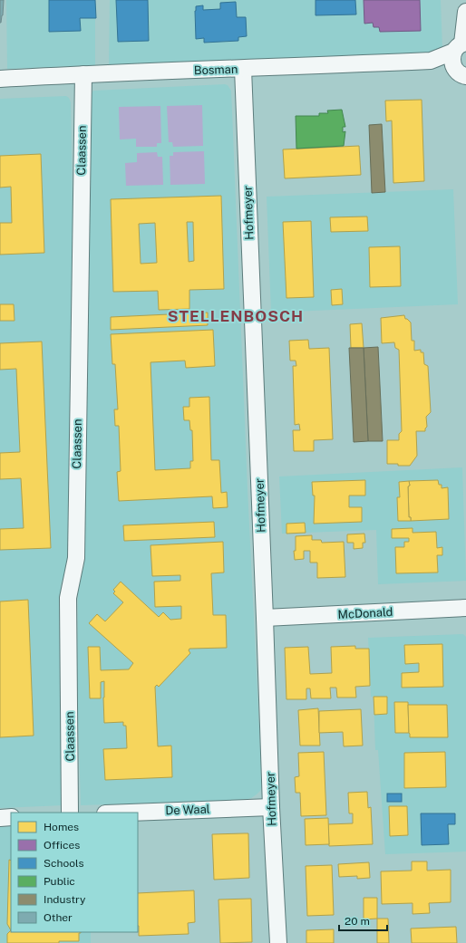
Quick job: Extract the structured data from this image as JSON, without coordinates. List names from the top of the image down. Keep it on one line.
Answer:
{"streets":{"street":["Bosman","Claassen","Hofmeyer","McDonald","De Waal"]},"crossings":[["Bosman","Claassen"],["Bosman","Hofmeyer"],["Hofmeyer","McDonald"],["Hofmeyer","De Waal"]],"districts":["STELLENBOSCH"],"legend":["Homes","Offices","Schools","Public","Industry","Other"],"scale_bar":"20 m"}
